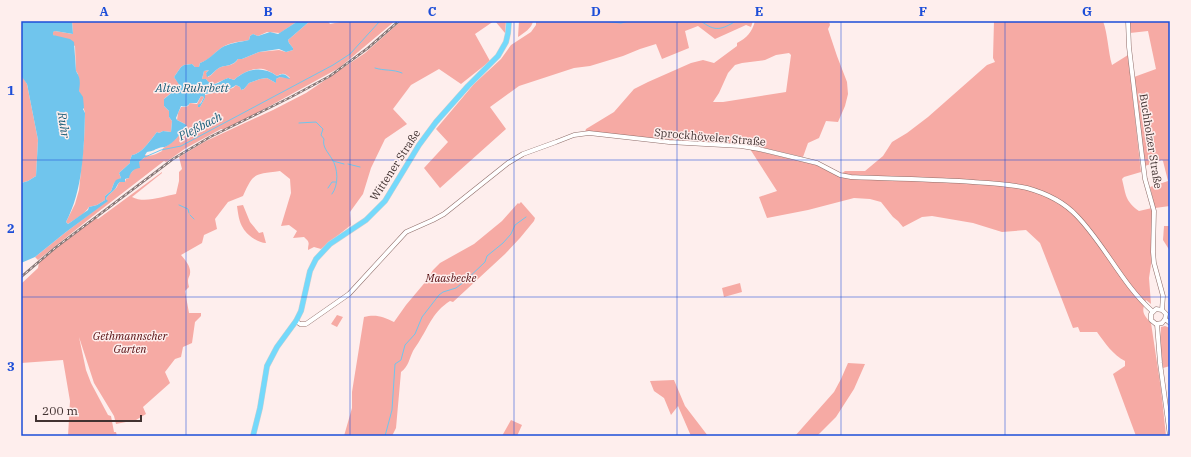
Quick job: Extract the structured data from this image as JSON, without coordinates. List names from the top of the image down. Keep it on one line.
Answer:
{"streets":{"main road":["Wittener Straße"],"street":["Sprockhöveler Straße","Buchholzer Straße"]},"crossings":[["Sprockhöveler Straße","Buchholzer Straße"],["Sprockhöveler Straße","Wittener Straße"]],"water":["Altes Ruhrbett","Ruhr","Pleßbach"],"parks":["Maasbecke","Gethmannscher Garten"],"scale_bar":"200 m","grid":{"columns":["A","B","C","D","E","F","G"],"rows":["1","2","3"]}}
